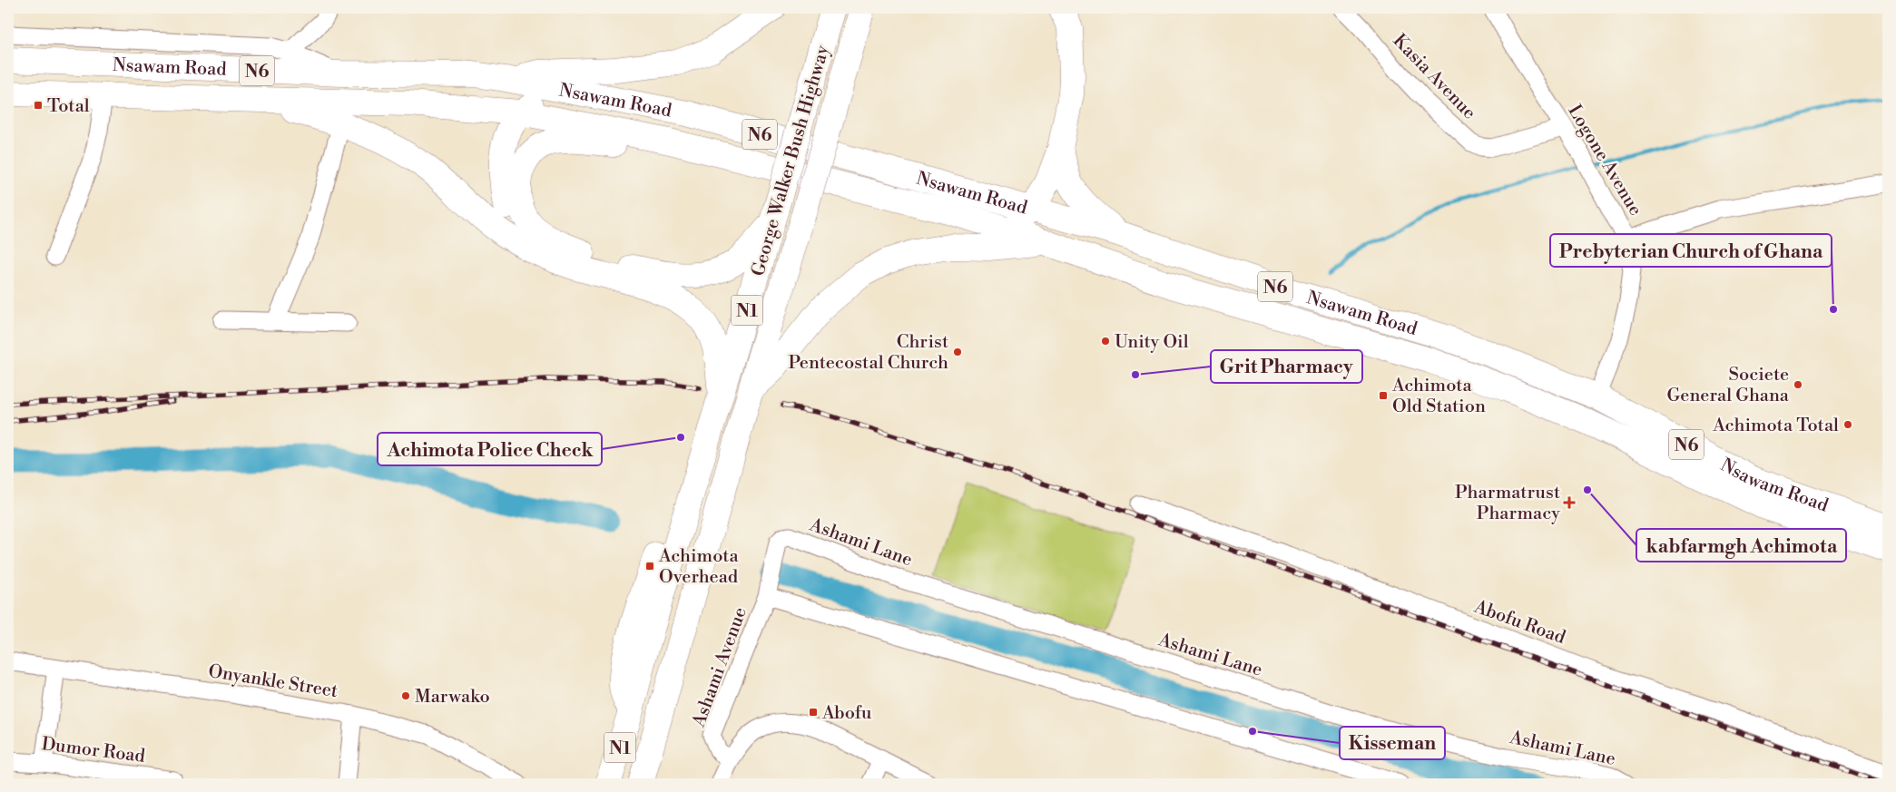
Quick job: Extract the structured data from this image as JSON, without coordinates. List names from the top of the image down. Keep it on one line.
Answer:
{"streets":{"highway":["Nsawam Road","N6","George Walker Bush Highway","N1"],"street":["Kasia Avenue","Logone Avenue","Ashami Lane","Abofu Road","Ashami Avenue","Onyankle Street","Dumor Road"]},"crossings":[["Nsawam Road","Logone Avenue"],["Kasia Avenue","Logone Avenue"],["Ashami Lane","Ashami Avenue"]],"places":{"transit":["Total","Achimota Old Station","Achimota Overhead","Abofu"],"other":["Prebyterian Church of Ghana","Unity Oil","Christ Pentecostal Church","Grit Pharmacy","Societe General Ghana","Achimota Total","Achimota Police Check","kabfarmgh Achimota","Marwako","Kisseman"],"health":["Pharmatrust Pharmacy"]}}
